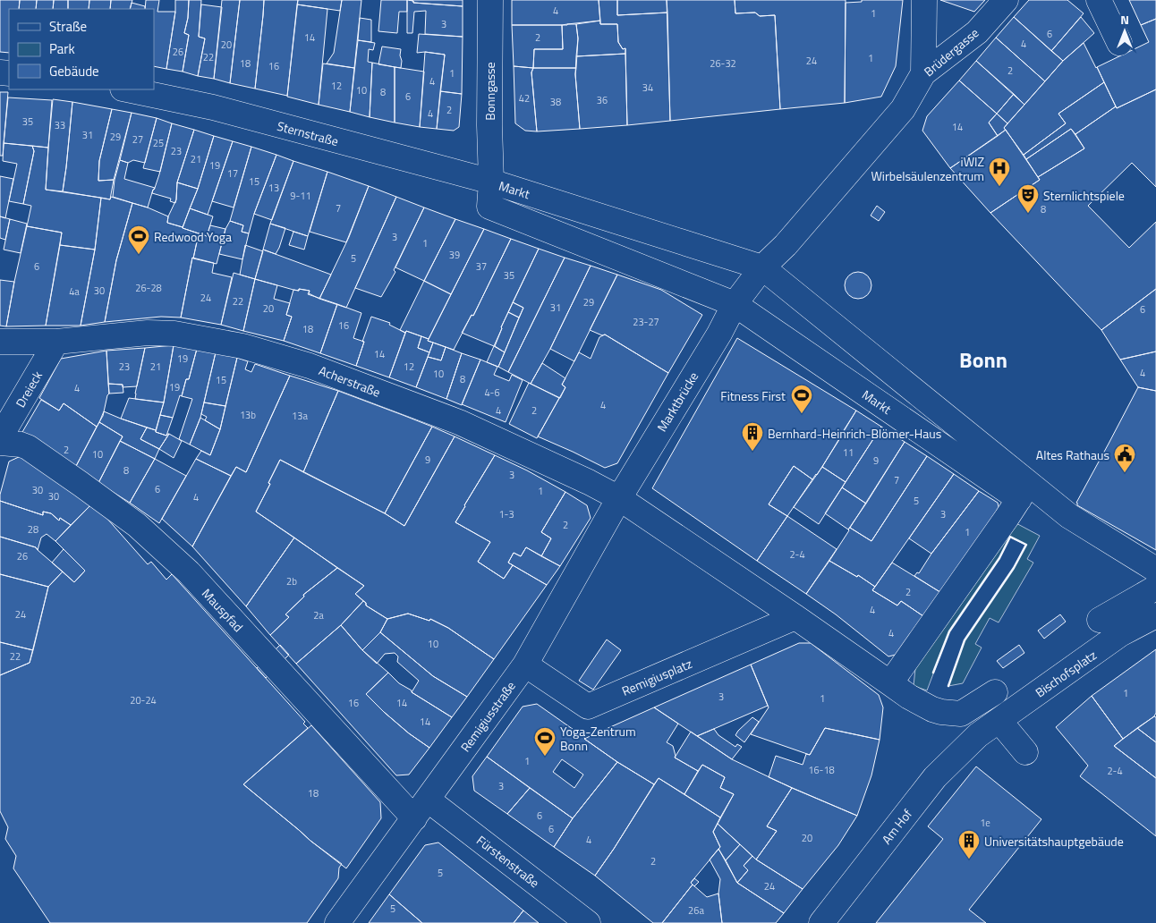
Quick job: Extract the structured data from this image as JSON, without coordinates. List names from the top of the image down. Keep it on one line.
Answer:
{"streets":{"street":["Brüdergasse","Bonngasse","Sternstraße","Markt","Acherstraße","Dreieck","Marktbrücke","Mauspfad","Bischofsplatz","Remigiusplatz","Remigiusstraße","Am Hof","Fürstenstraße"]},"crossings":[["Brüdergasse","Markt"],["Bonngasse","Sternstraße"],["Bonngasse","Markt"],["Sternstraße","Markt"],["Markt","Marktbrücke"],["Acherstraße","Dreieck"],["Acherstraße","Marktbrücke"],["Acherstraße","Remigiusstraße"],["Marktbrücke","Remigiusstraße"],["Mauspfad","Remigiusstraße"],["Mauspfad","Fürstenstraße"],["Bischofsplatz","Am Hof"],["Remigiusplatz","Remigiusstraße"],["Remigiusstraße","Fürstenstraße"]],"districts":["Bonn"],"places":{"hospital":["iWIZ Wirbelsäulenzentrum"],"theatre":["Sternlichtspiele"],"sports":["Redwood Yoga","Fitness First","Yoga-Zentrum Bonn"],"building":["Bernhard-Heinrich-Blömer-Haus","Universitätshauptgebäude"],"public building":["Altes Rathaus"]},"house_numbers":["4","1","3","6","14","2","4","20","26","22","1","24","18","26-32","16","2","1","4","12","34","10","8","6","42","36","38","2","4","35","33","14","31","29","27","25","23","21","19","17","15","13","9-11","7","8","3","1","39","5","6","37","35","26-28","30","4a","24","22","29","31","20","6","23-27","16","18","14","19","23","21","12","4","10","8","15","19","4","4-6","4","4","2","13b","13a","2","11","10","9","9","8","3","7","6","30","1","30","4","5","1-3","3","2","28","1","2-4","26","2b","2","4","24","2a","4","10","22","1","3","1","20-24","16","14","14","1","16-18","2-4","3","18","6","1e","6","20","4","2","5","24","5","26a"],"legend":["Straße","Park","Gebäude"],"north":"top"}
